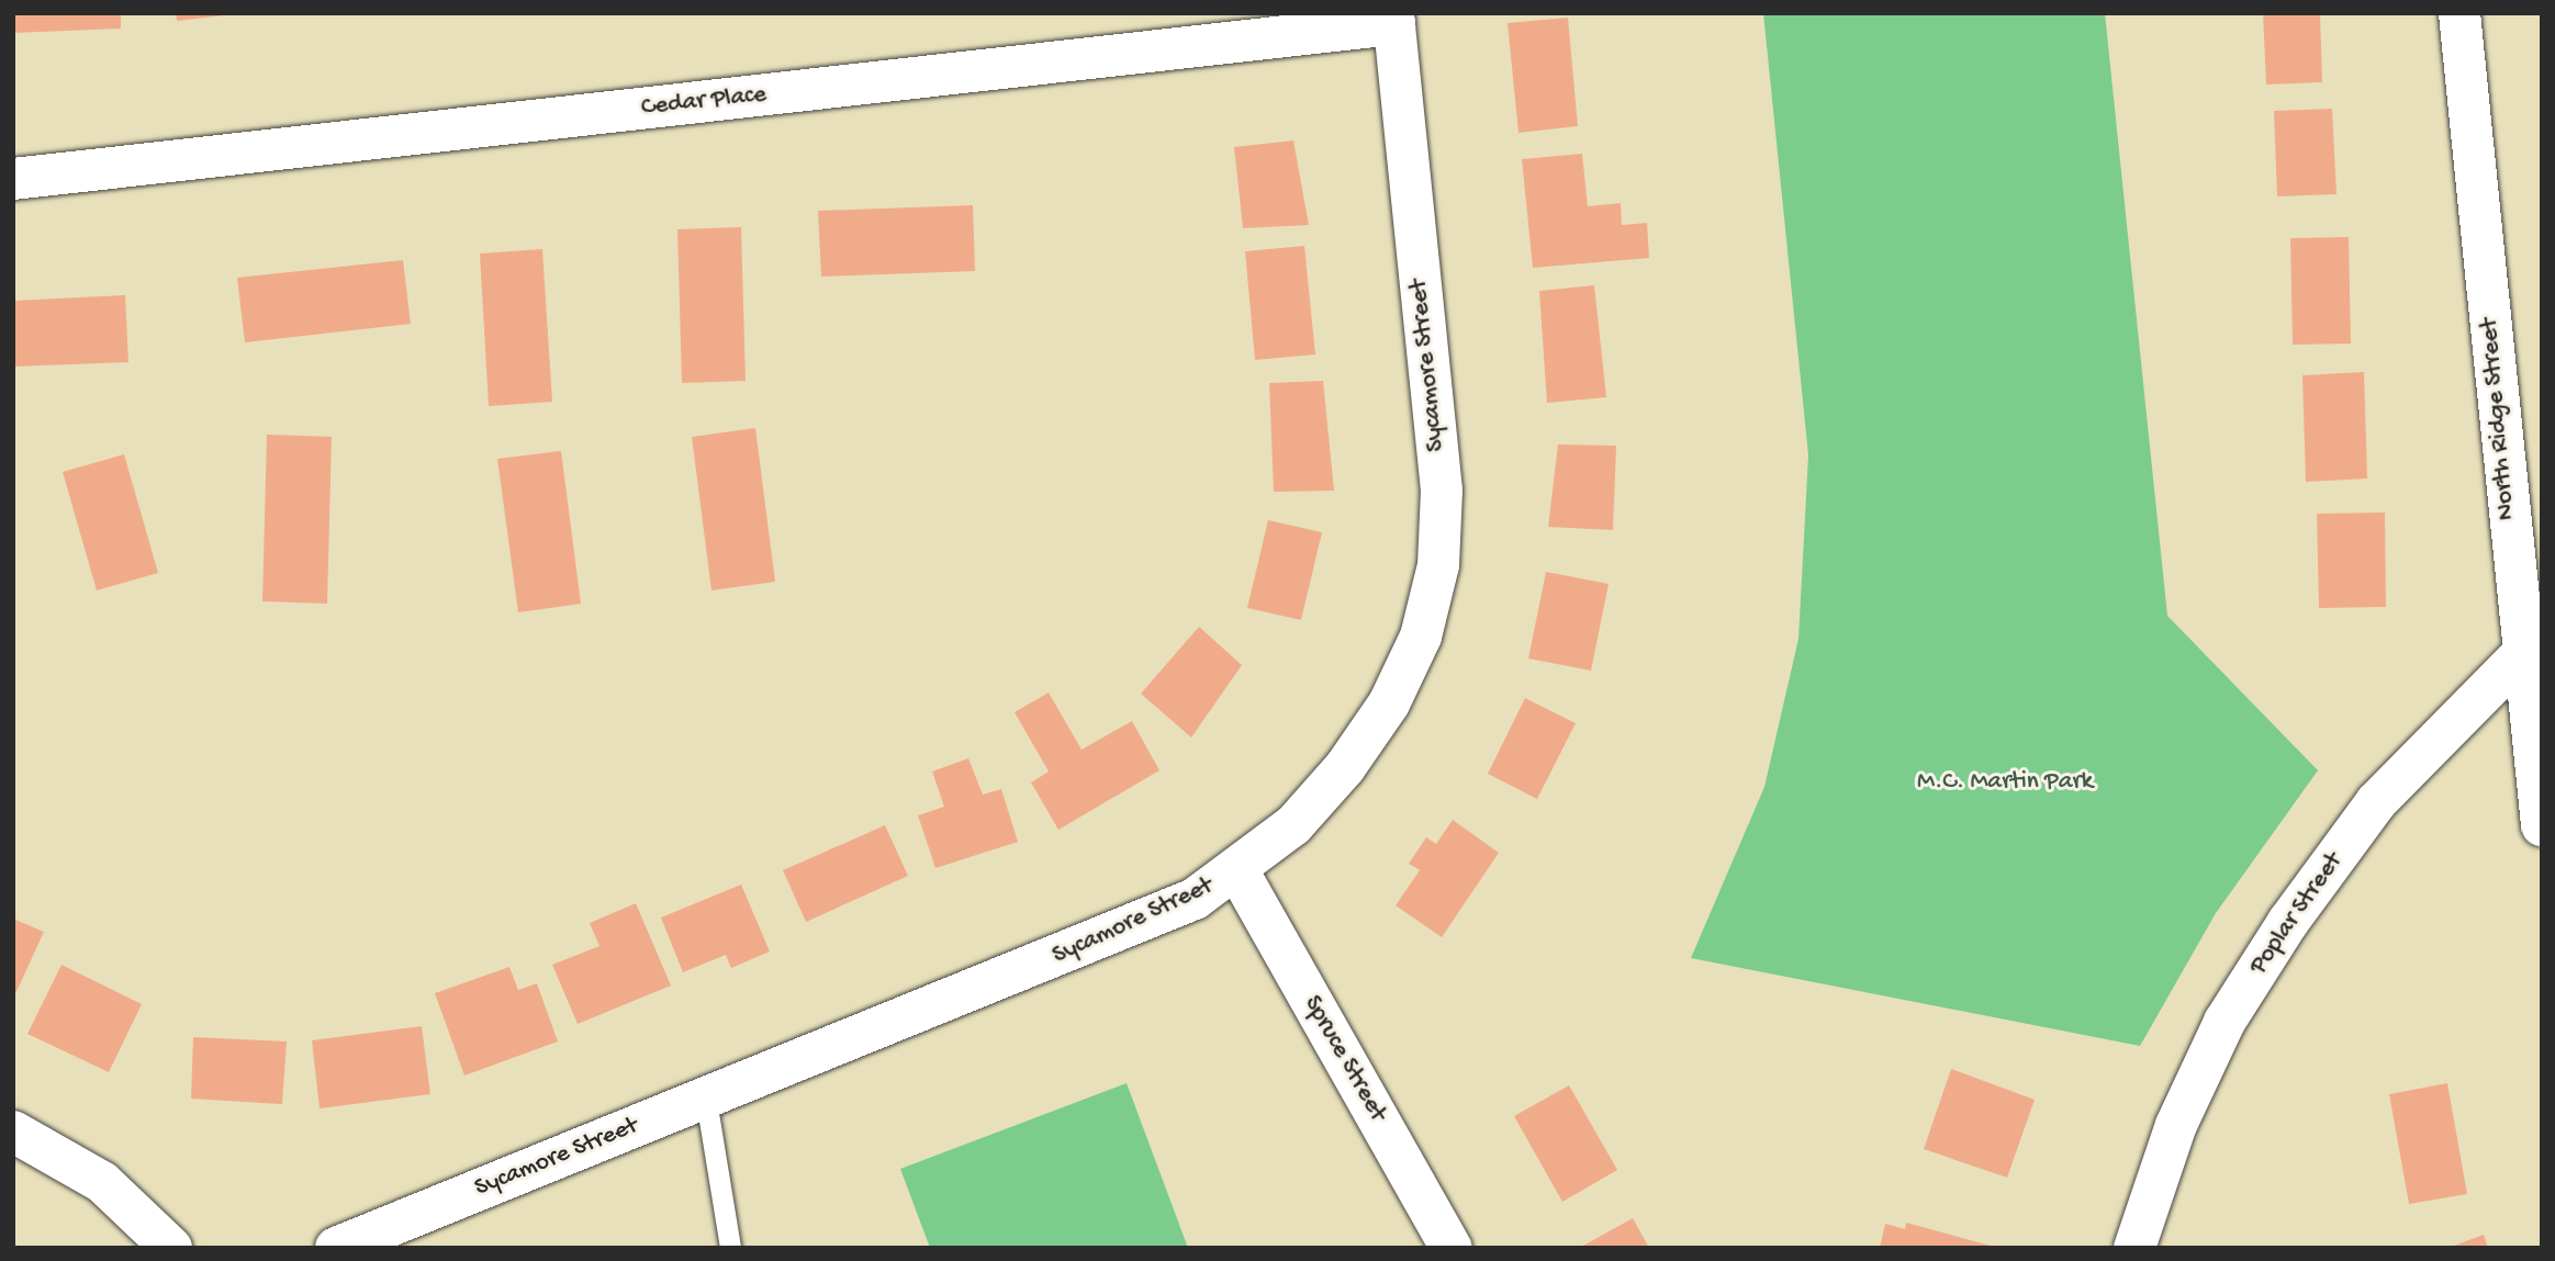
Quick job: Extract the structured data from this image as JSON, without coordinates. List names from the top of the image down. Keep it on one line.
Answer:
{"streets":{"street":["Cedar Place","Sycamore Street","North Ridge Street","Poplar Street","Spruce Street"]},"crossings":[["Cedar Place","Sycamore Street"],["Sycamore Street","Spruce Street"],["North Ridge Street","Poplar Street"]],"parks":["M.C. Martin Park"]}
